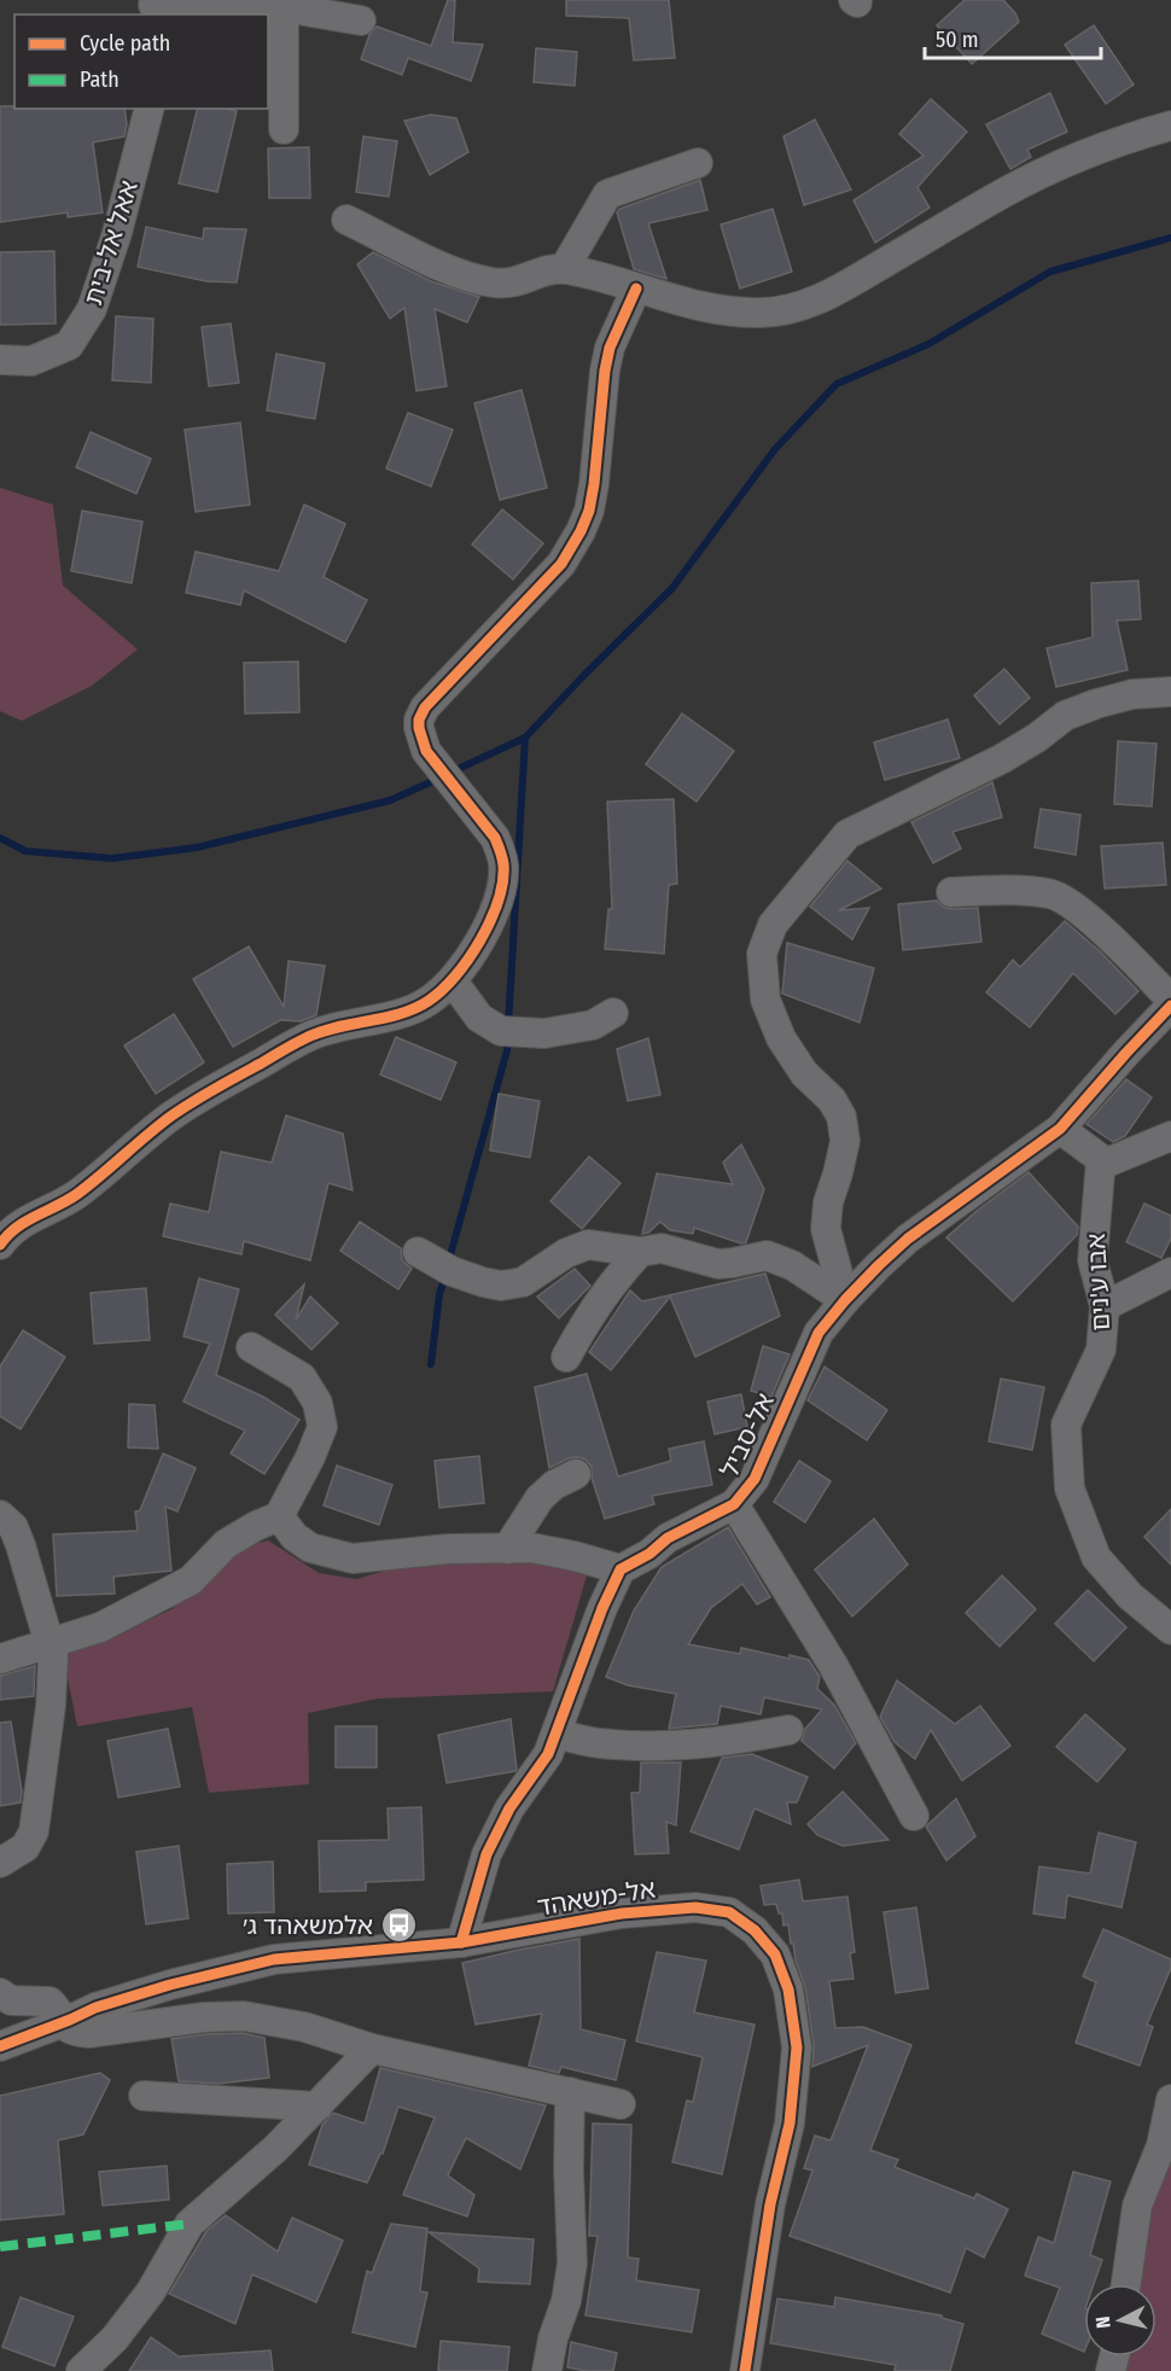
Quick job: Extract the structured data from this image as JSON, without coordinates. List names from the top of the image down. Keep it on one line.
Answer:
{"streets":{"street":["אאל אל-בית","אבו ע'נים","אל-סביל","אל-משאהד"]},"places":{"bus stop":["אלמשאהד ג׳"]},"legend":["Cycle path","Path"],"scale_bar":"50 m","north":"left"}
